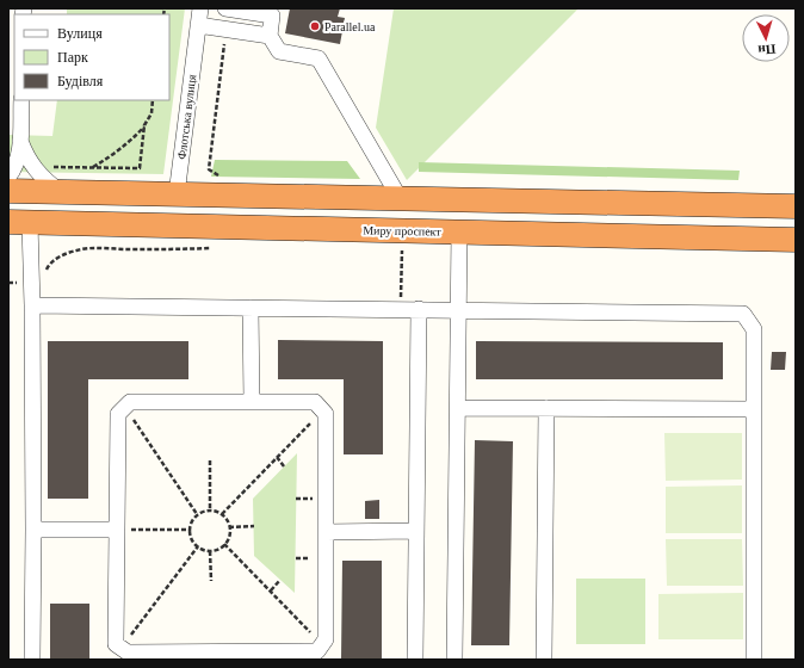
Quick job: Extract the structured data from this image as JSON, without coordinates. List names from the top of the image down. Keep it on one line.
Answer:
{"streets":{"highway":["Флотська вулиця","Миру проспект"]},"crossings":[["Флотська вулиця","Миру проспект"]],"places":["Parallel.ua"],"legend":["Вулиця","Парк","Будівля"],"north":"bottom"}
